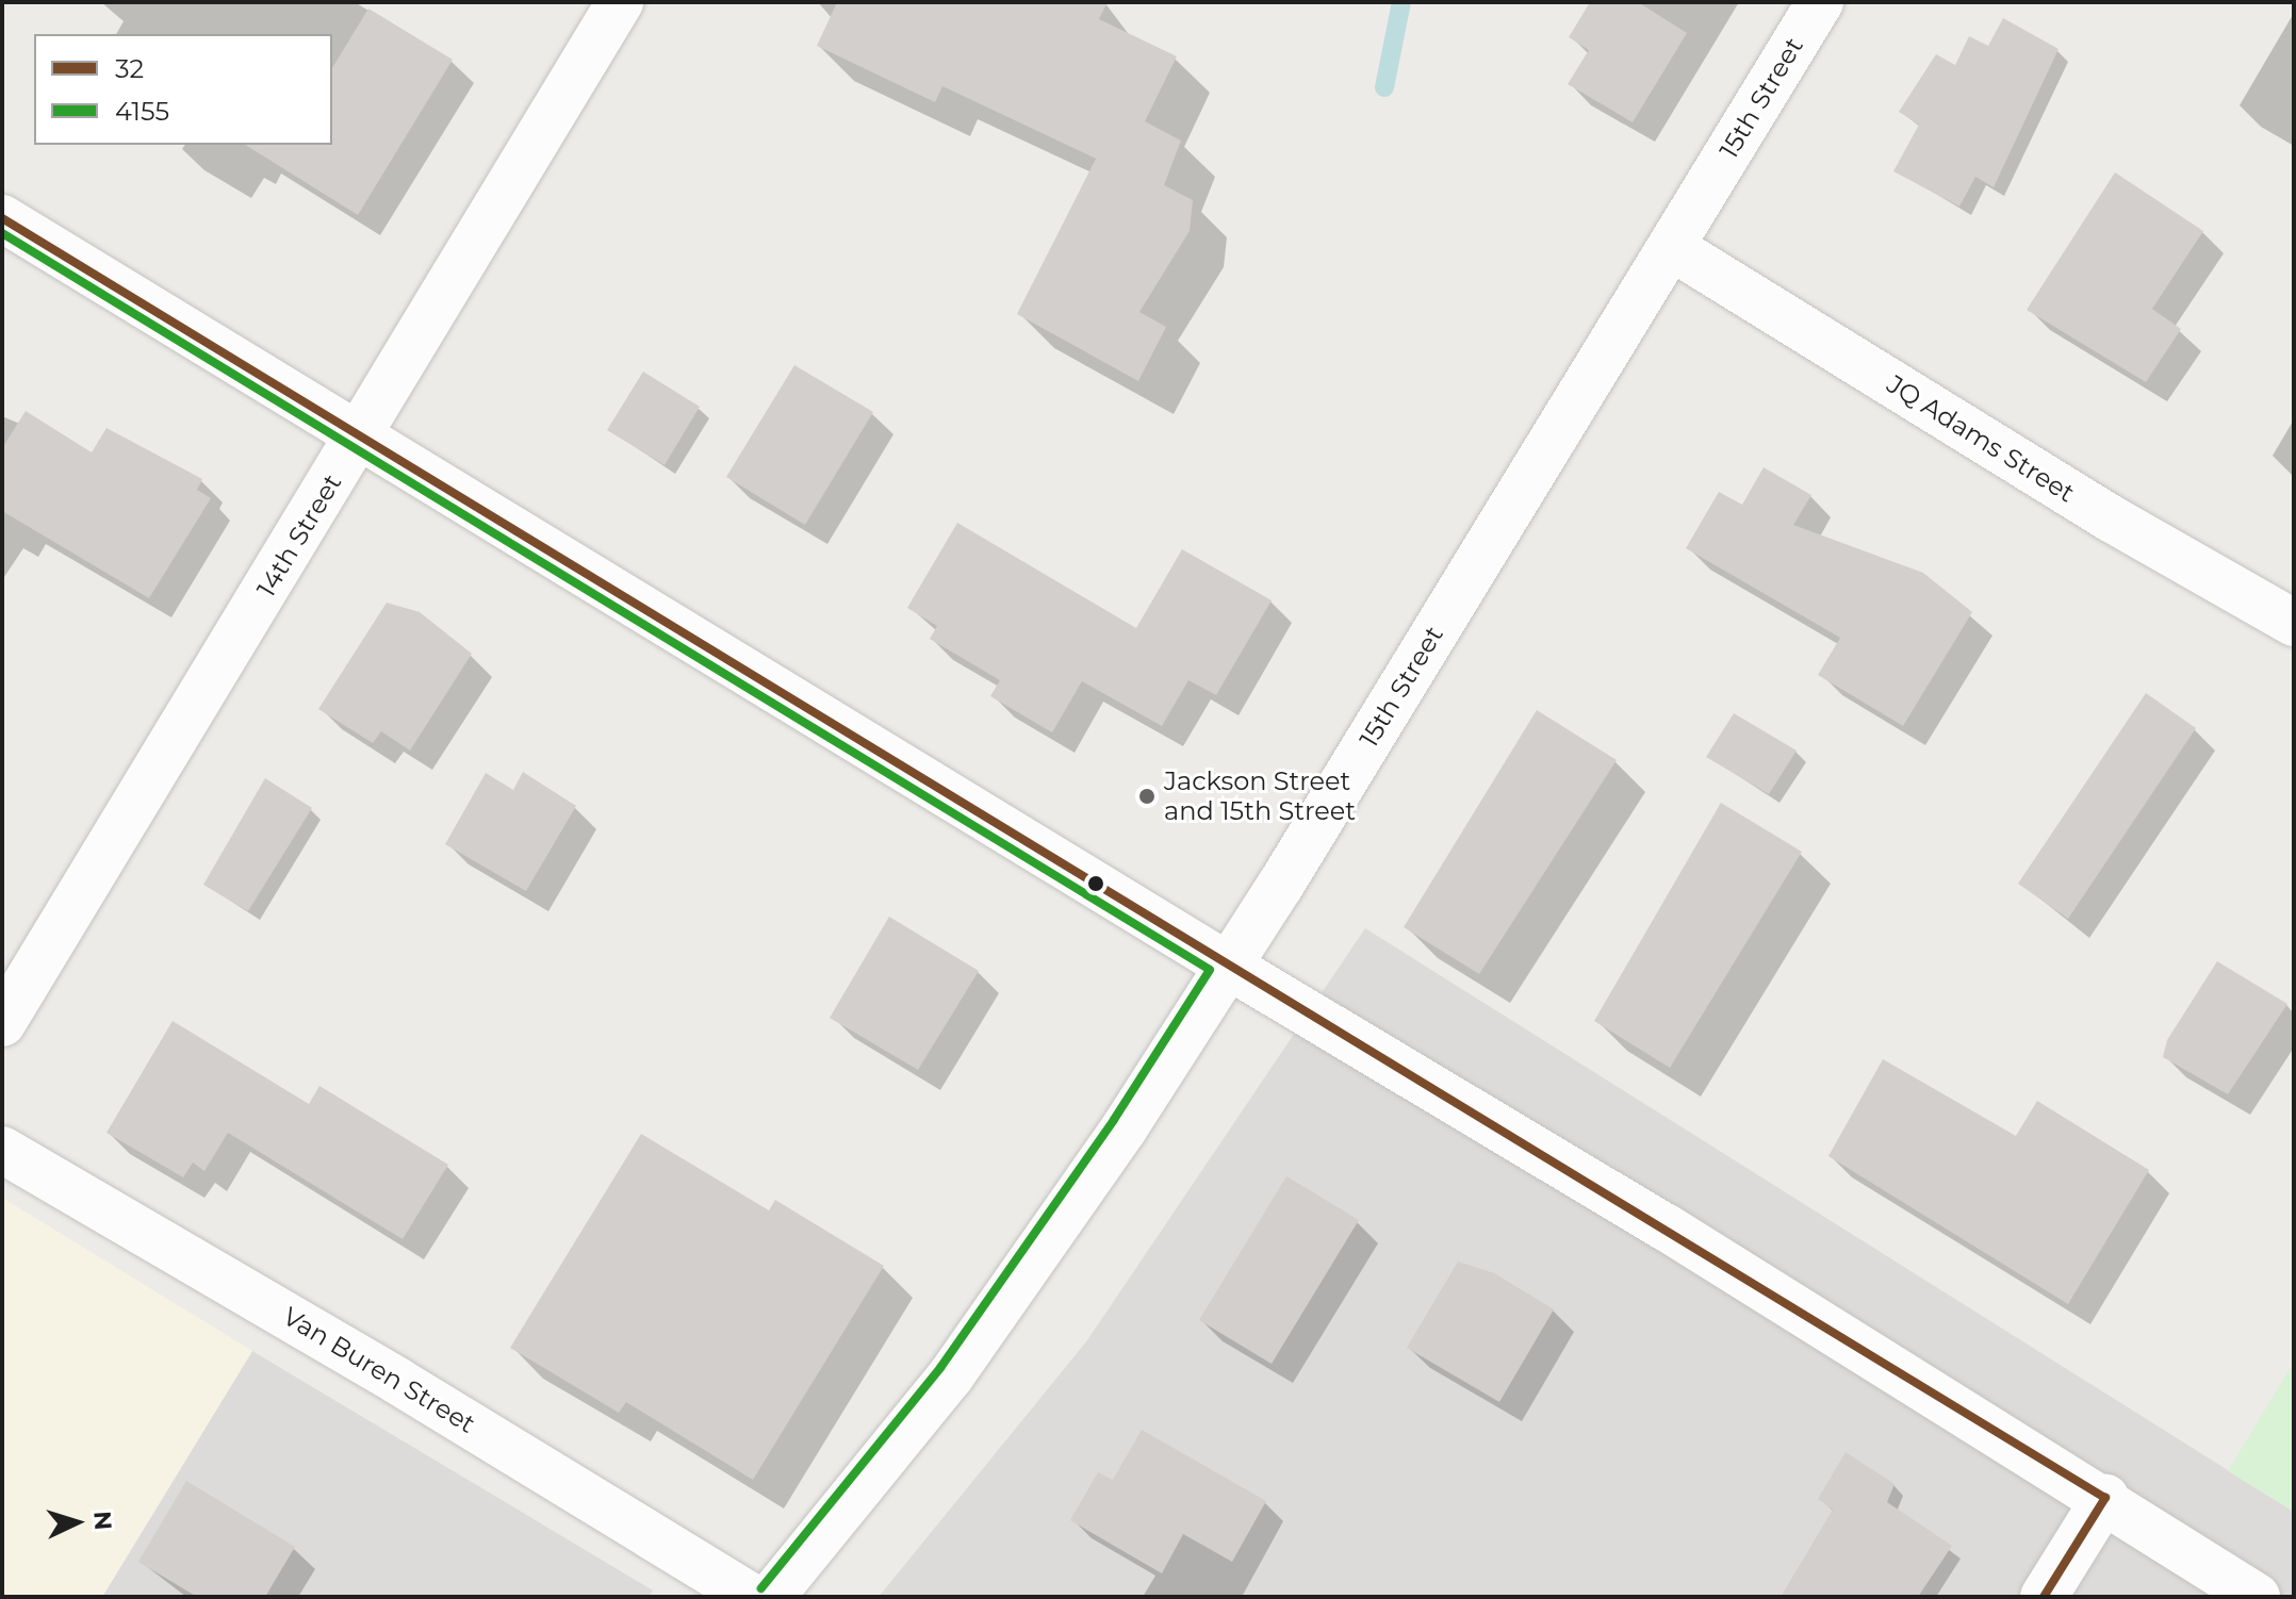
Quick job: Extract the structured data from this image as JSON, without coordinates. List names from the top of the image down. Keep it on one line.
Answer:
{"streets":{"street":["15th Street","JQ Adams Street","14th Street","Van Buren Street"]},"crossings":[["15th Street","JQ Adams Street"]],"places":["Jackson Street and 15th Street"],"lines":["transit line 32","transit line 4155"],"legend":["32","4155"],"north":"right"}
